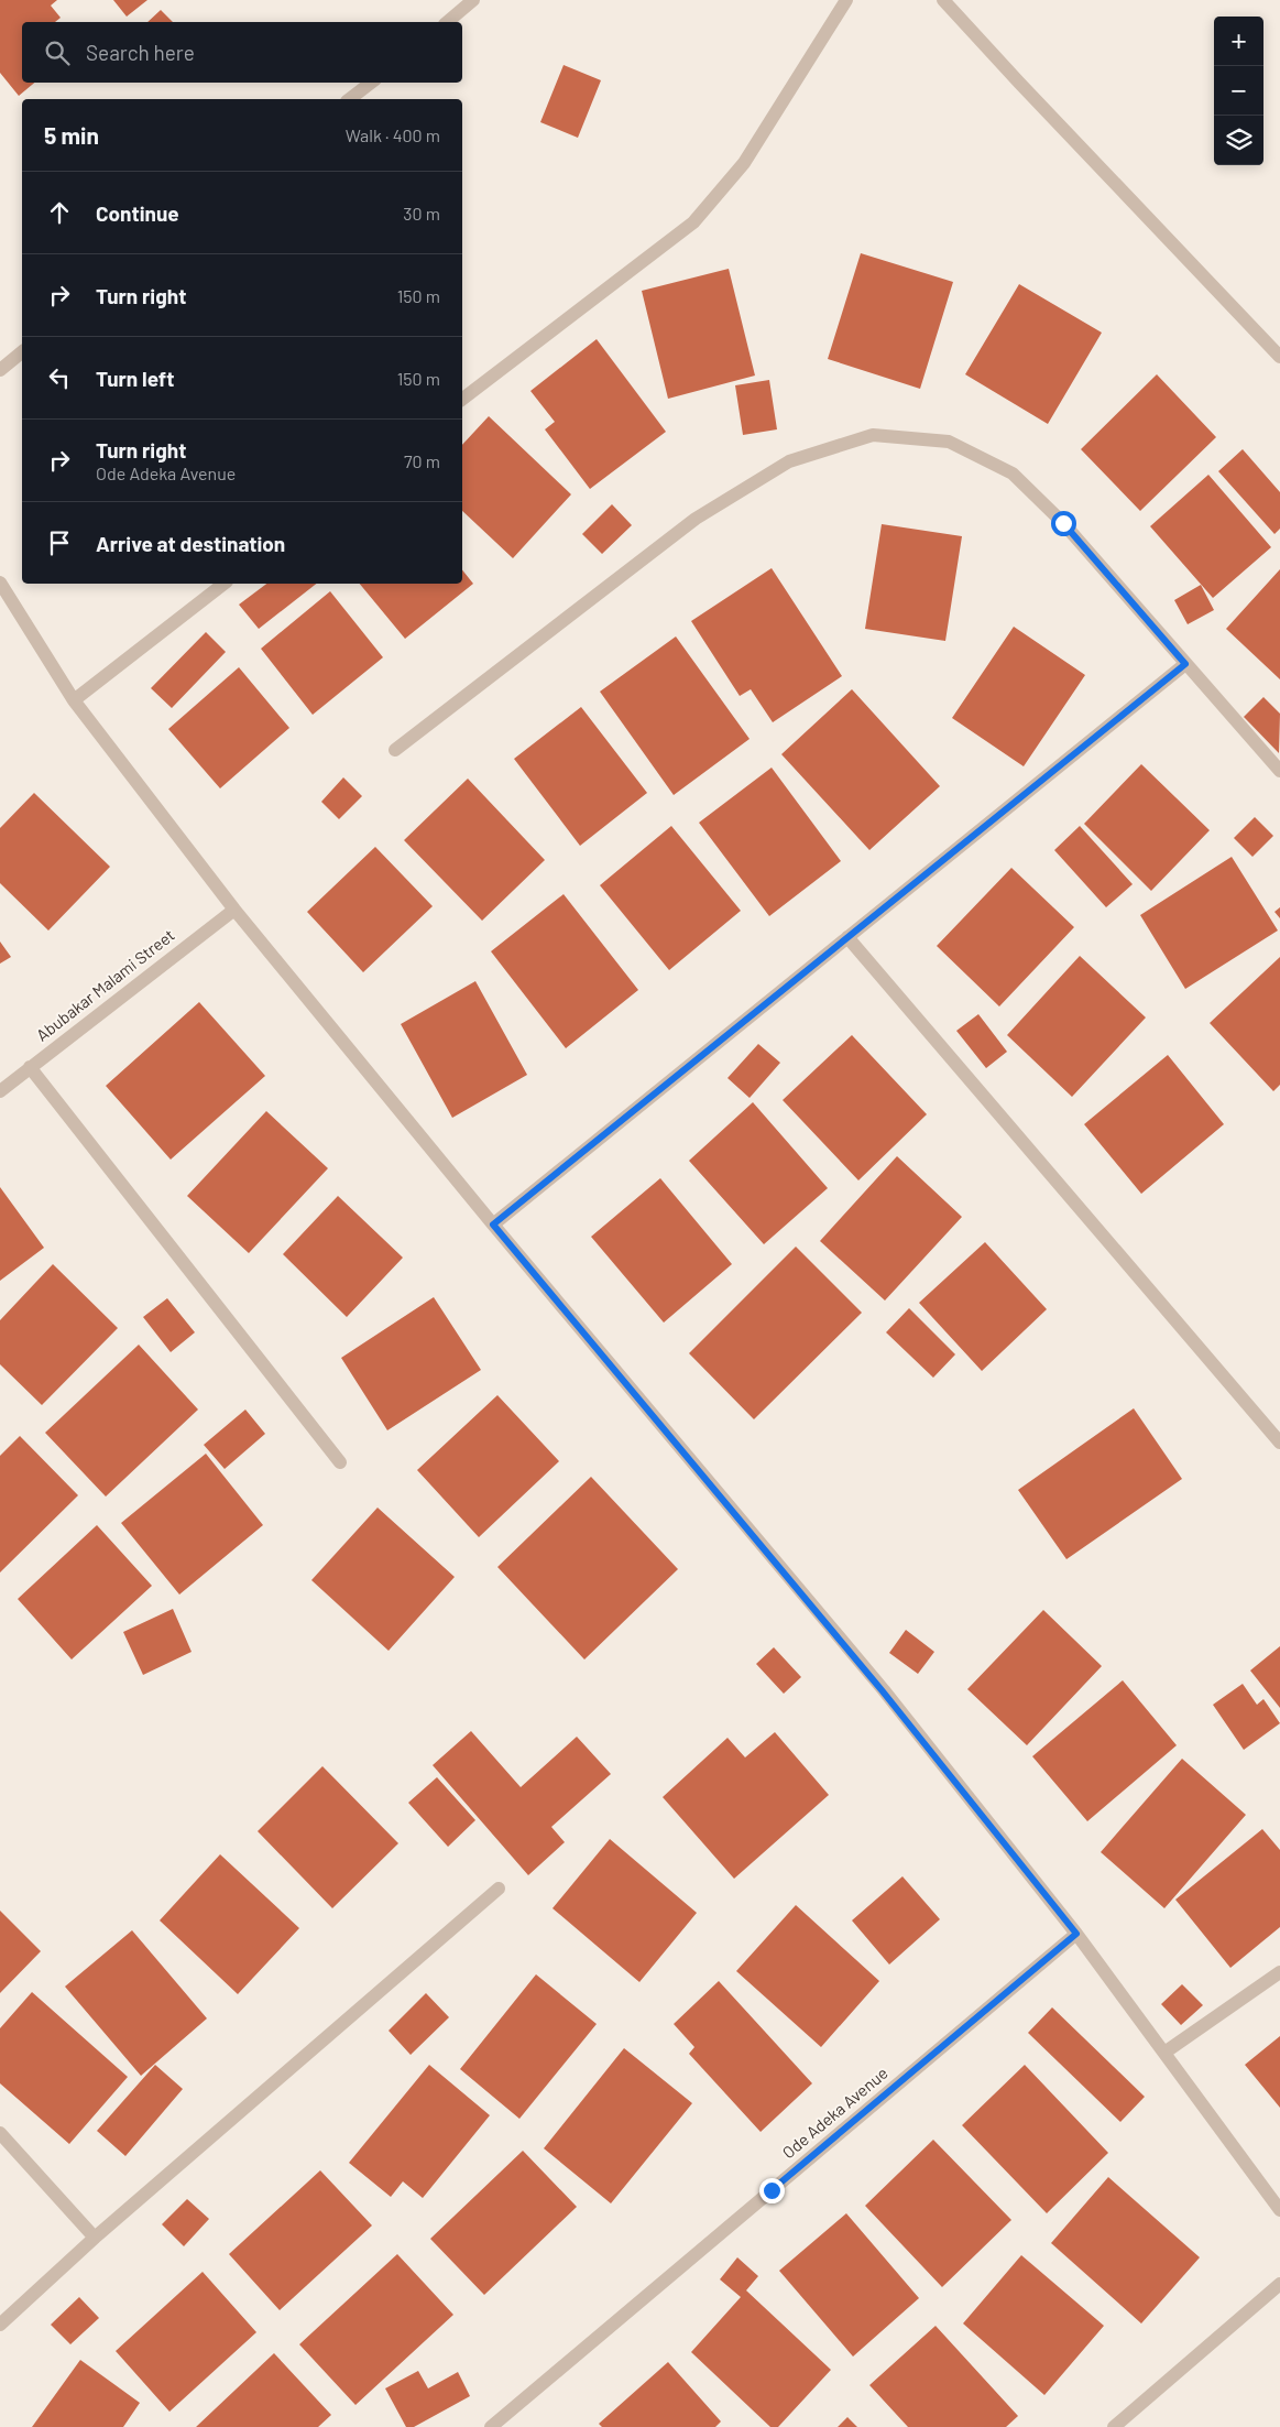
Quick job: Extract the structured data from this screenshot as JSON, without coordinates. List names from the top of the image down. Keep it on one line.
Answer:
{"streets":{"street":["Abubakar Malami Street","Ode Adeka Avenue"]},"page":{"map_buttons":["+","−"],"search":"Search here","heading":["5 min","Walk · 400 m"],"list":[["Continue","30 m"],["Turn right","150 m"],["Turn left","150 m"],["Turn right","Ode Adeka Avenue","70 m"],"Arrive at destination"]}}
